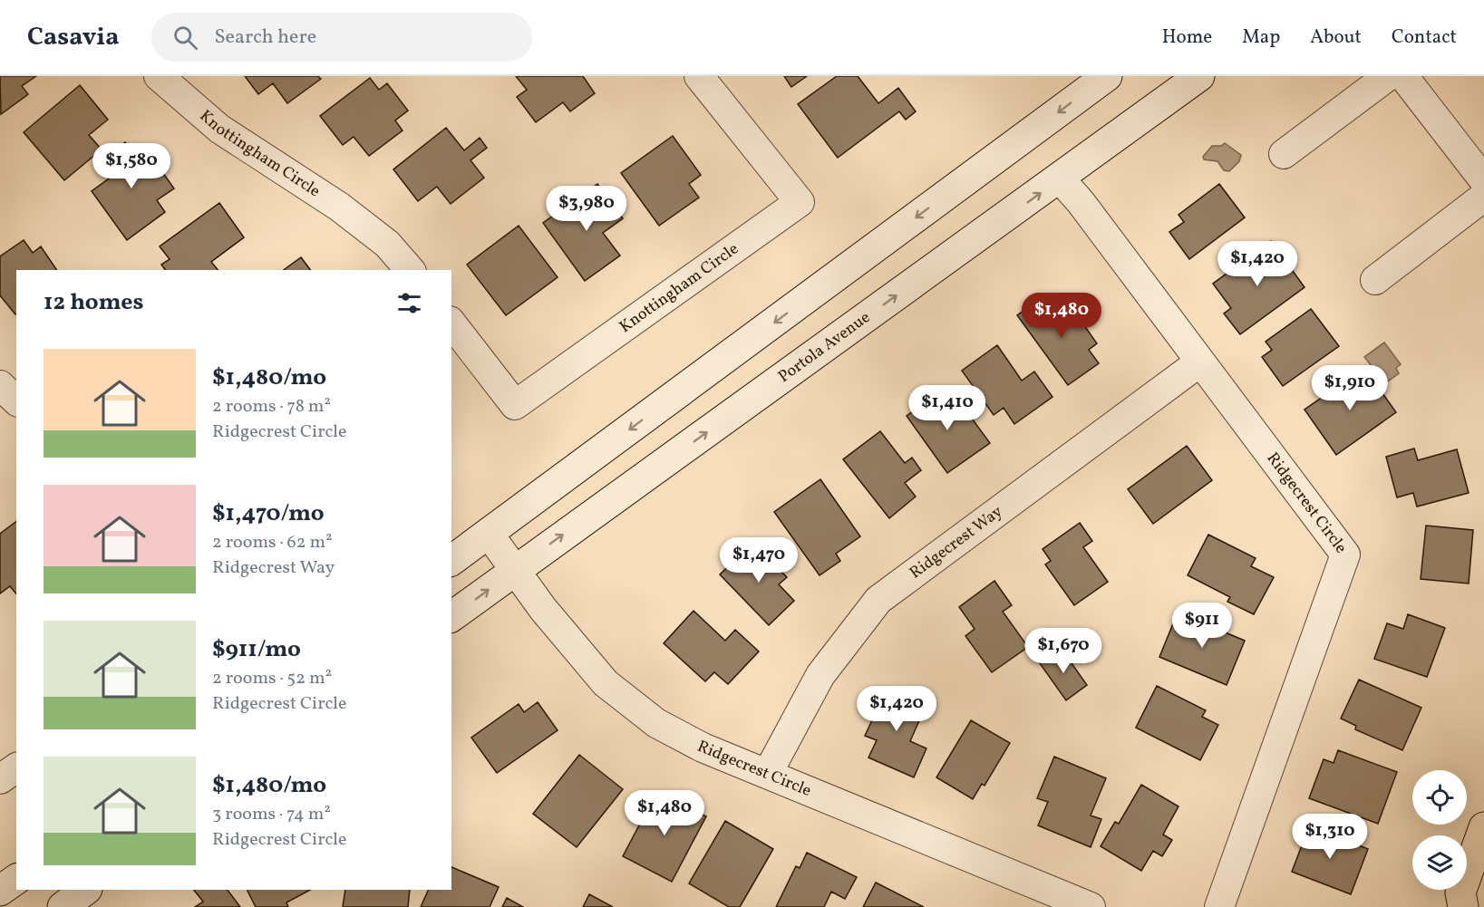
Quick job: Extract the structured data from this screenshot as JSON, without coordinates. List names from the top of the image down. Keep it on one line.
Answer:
{"streets":{"main road":["Portola Avenue"],"street":["Knottingham Circle","Ridgecrest Circle","Ridgecrest Way"]},"crossings":[["Portola Avenue","Ridgecrest Circle"],["Ridgecrest Circle","Ridgecrest Way"]],"page":{"header":"Casavia","search":"Search here","nav":["Home","Map","About","Contact"],"price":["$1,580","$3,980","$1,420","$1,480","$1,910","$1,410","$1,470","$911","$1,670","$1,420","$1,480","$1,310"],"heading":"12 homes","list":[{"name":"$1,480/mo","note":"2 rooms · 78 m² · Ridgecrest Circle"},{"name":"$1,470/mo","note":"2 rooms · 62 m² · Ridgecrest Way"},{"name":"$911/mo","note":"2 rooms · 52 m² · Ridgecrest Circle"},{"name":"$1,480/mo","note":"3 rooms · 74 m² · Ridgecrest Circle"}]}}
